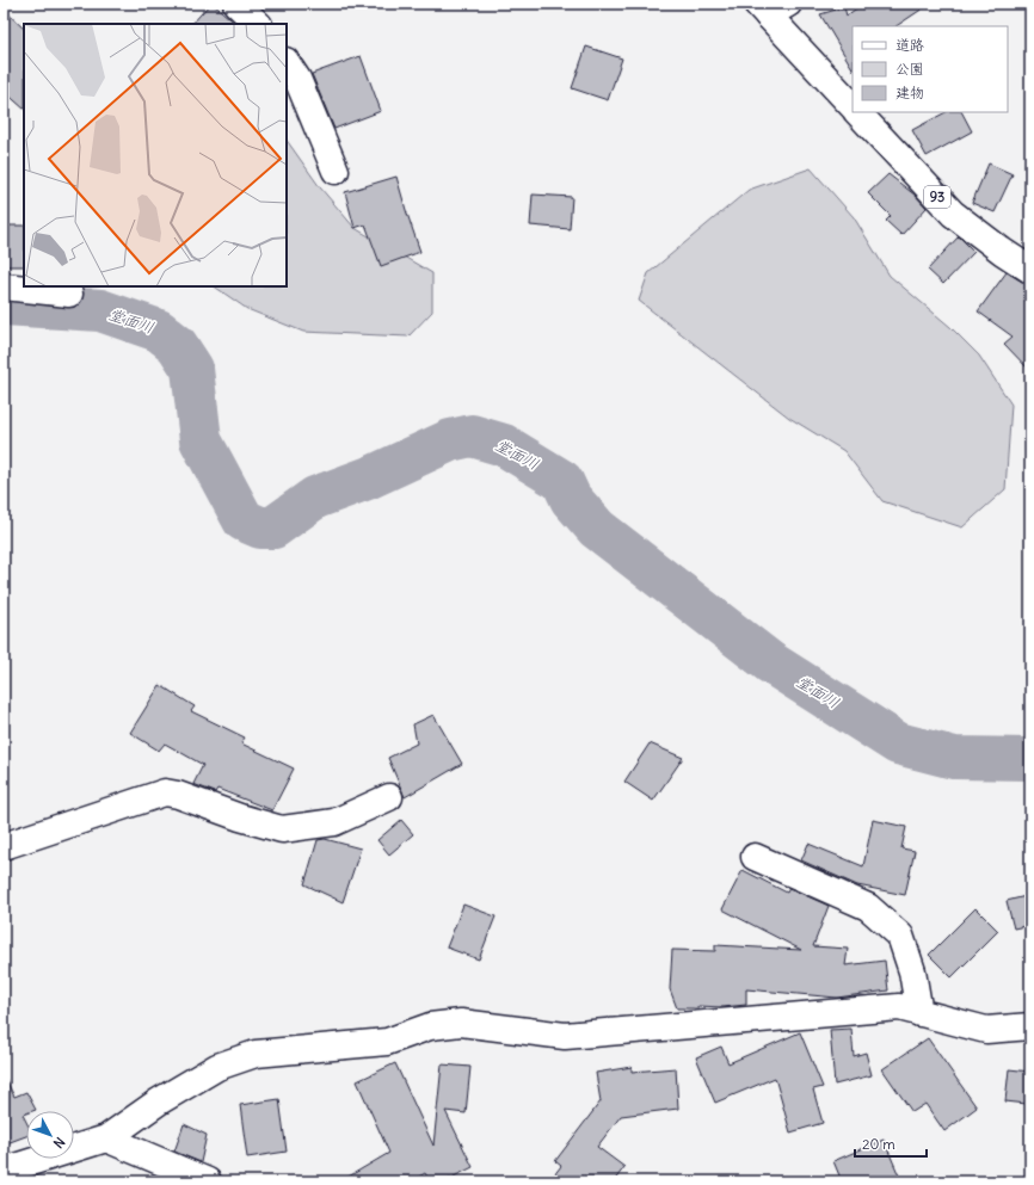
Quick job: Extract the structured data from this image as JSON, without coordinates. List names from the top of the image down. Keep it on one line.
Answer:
{"streets":{"street":["93"]},"water":["堂面川"],"legend":["道路","公園","建物"],"scale_bar":"20 m","north":"bottom right"}
